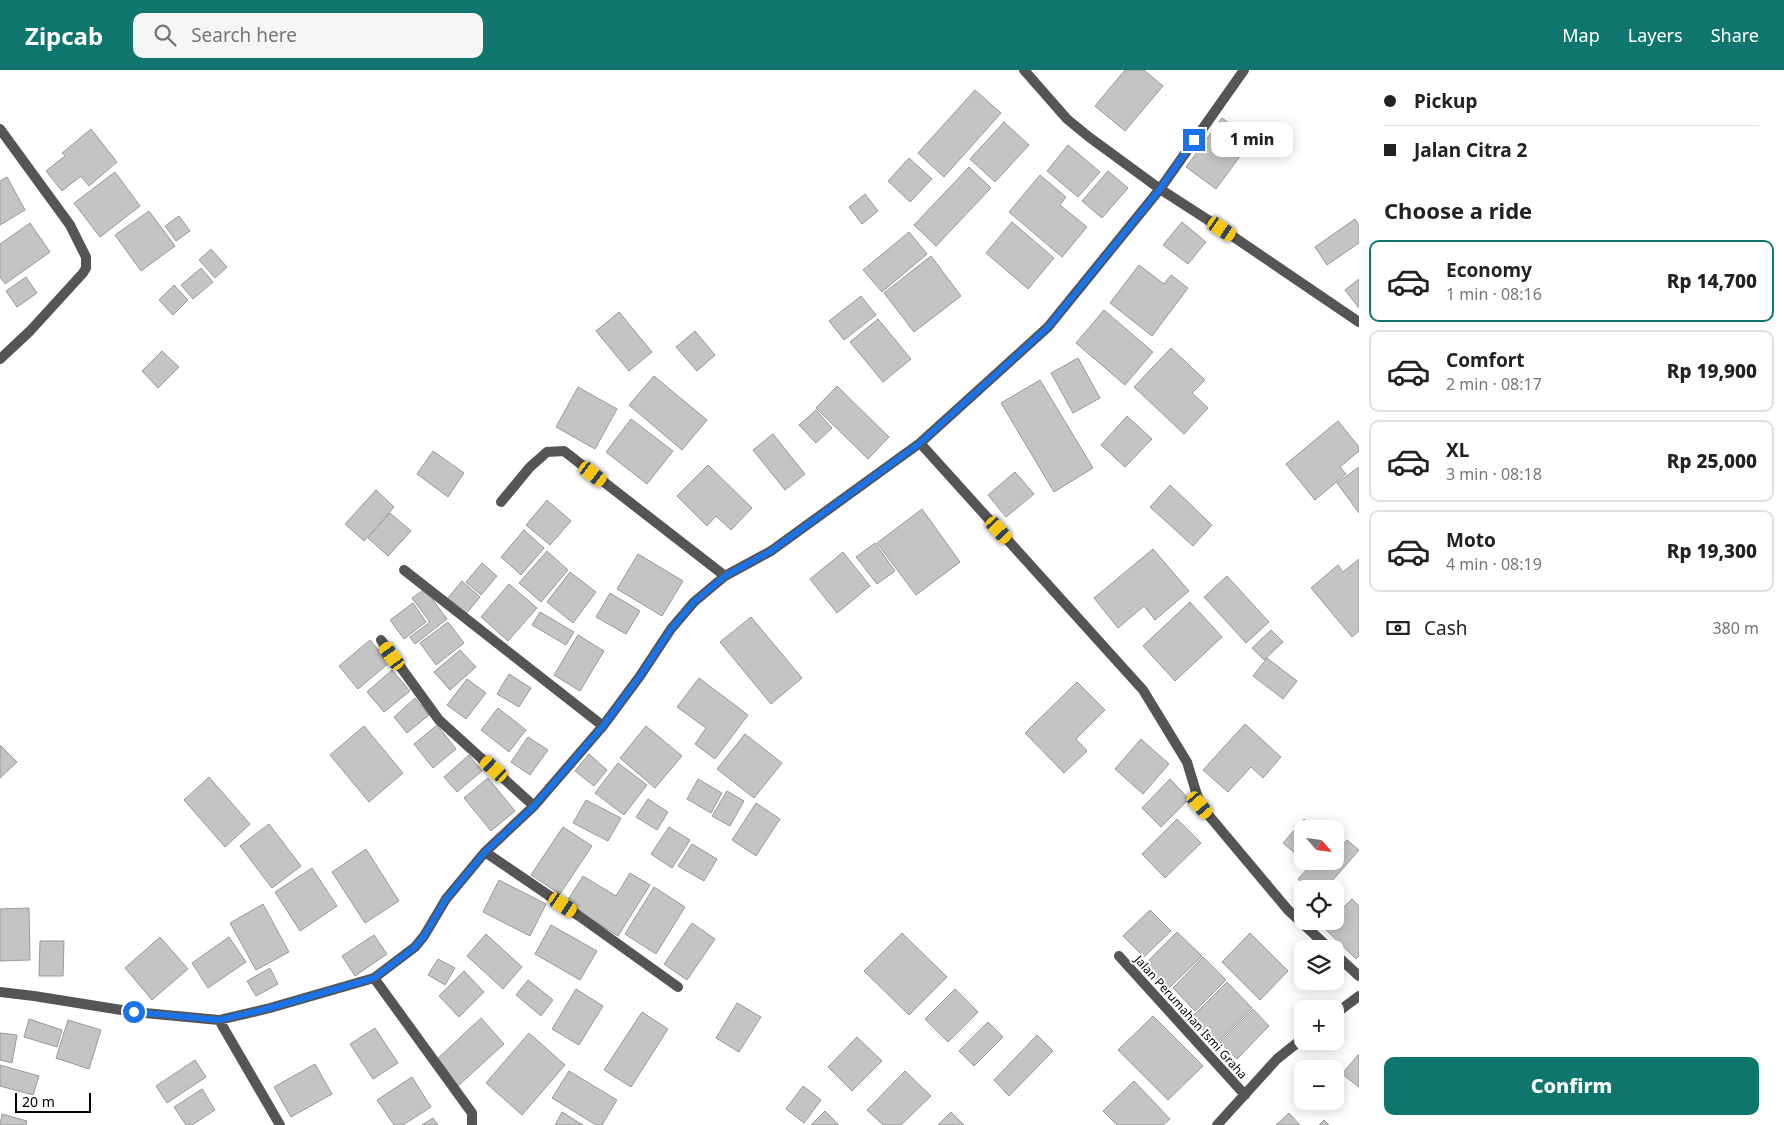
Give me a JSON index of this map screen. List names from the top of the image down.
{
  "streets": {
    "street": ["Jalan Perumahan Ismi Graha"]
  },
  "scale_bar": "20 m",
  "north": "bottom right",
  "page": {
    "header": "Zipcab",
    "search": "Search here",
    "nav": ["Map", "Layers", "Share"],
    "banner": ["Pickup", "Jalan Citra 2"],
    "bubble": "1 min",
    "heading": "Choose a ride",
    "list": [
      {
        "name": "Economy",
        "note": "1 min · 08:16",
        "value": "Rp 14,700"
      },
      {
        "name": "Comfort",
        "note": "2 min · 08:17",
        "value": "Rp 19,900"
      },
      {
        "name": "XL",
        "note": "3 min · 08:18",
        "value": "Rp 25,000"
      },
      {
        "name": "Moto",
        "note": "4 min · 08:19",
        "value": "Rp 19,300"
      }
    ],
    "pay": ["Cash", "380 m"],
    "map_buttons": ["+", "−"],
    "buttons": "Confirm",
    "scale": "20 m"
  }
}
